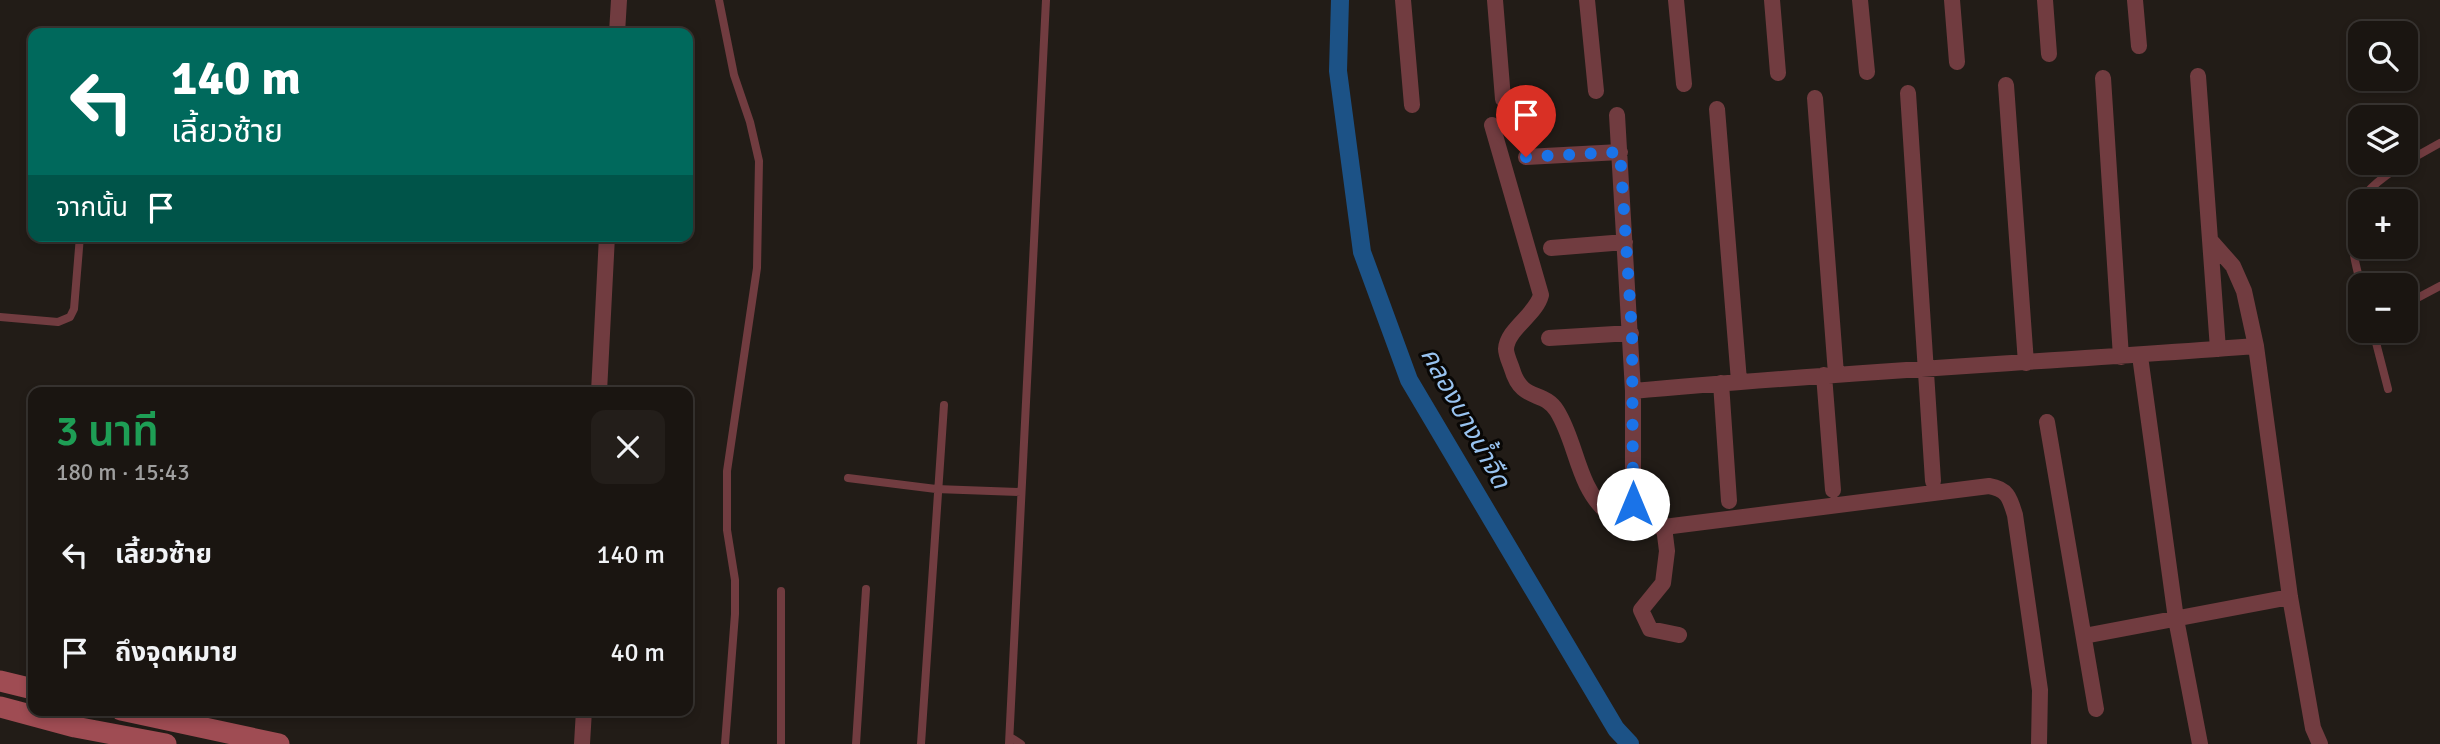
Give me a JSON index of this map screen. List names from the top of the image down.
{
  "water": ["คลองบางน้ำจืด"],
  "page": {
    "map_buttons": ["+", "−"],
    "turn": ["140 m", "เลี้ยวซ้าย"],
    "then": "จากนั้น",
    "heading": ["3 นาที", "180 m · 15:43"],
    "list": [
      {
        "name": "เลี้ยวซ้าย",
        "value": "140 m"
      },
      {
        "name": "ถึงจุดหมาย",
        "value": "40 m"
      }
    ]
  }
}
